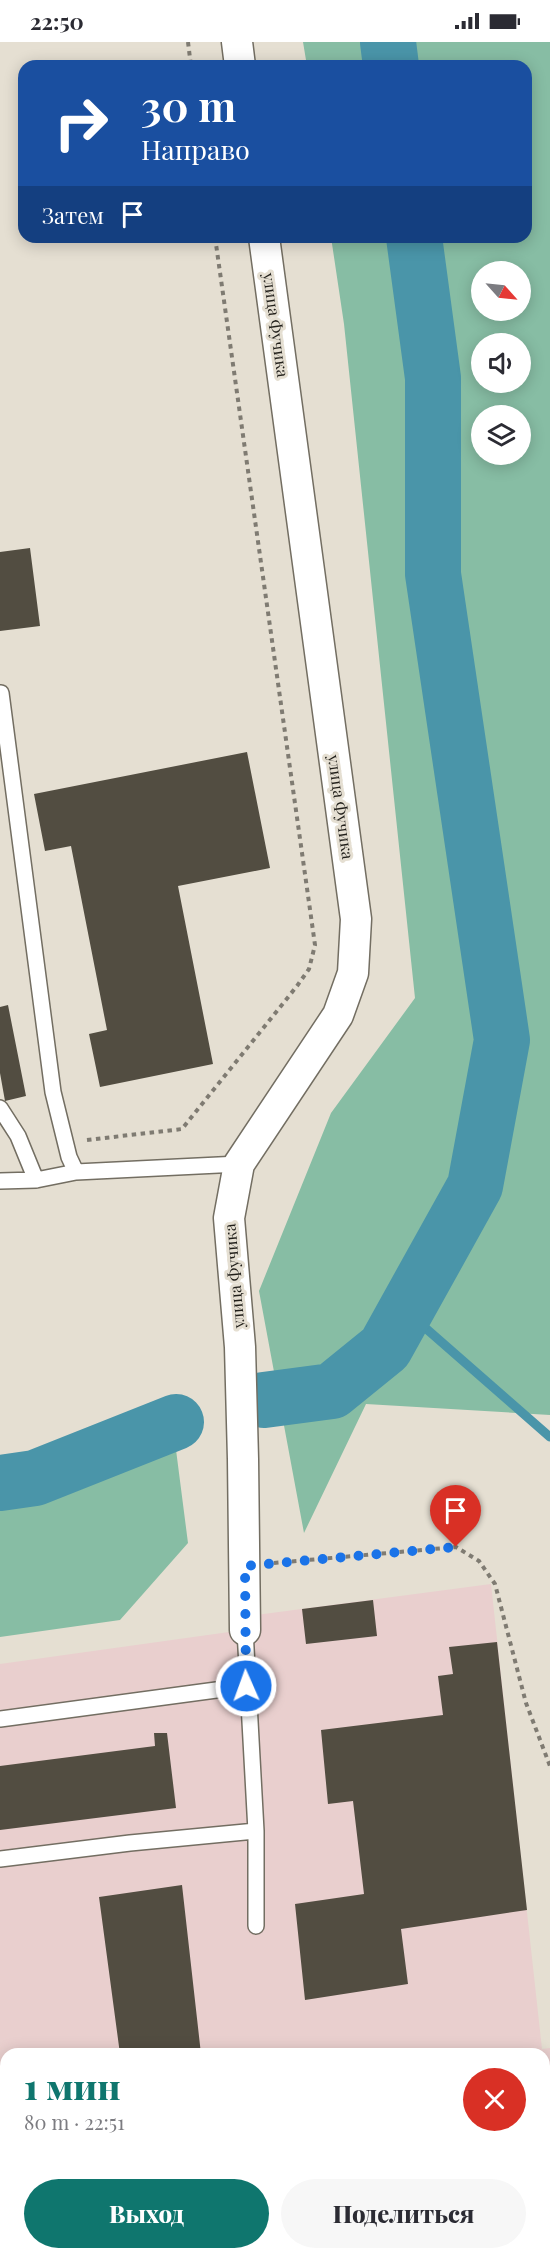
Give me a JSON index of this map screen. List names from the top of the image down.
{
  "streets": {
    "street": ["улица Фучика"]
  },
  "north": "bottom right",
  "page": {
    "status": "22:50",
    "turn": ["30 m", "Направо"],
    "then": "Затем",
    "heading": ["1 мин", "80 m · 22:51"],
    "buttons": ["Выход", "Поделиться"]
  }
}
